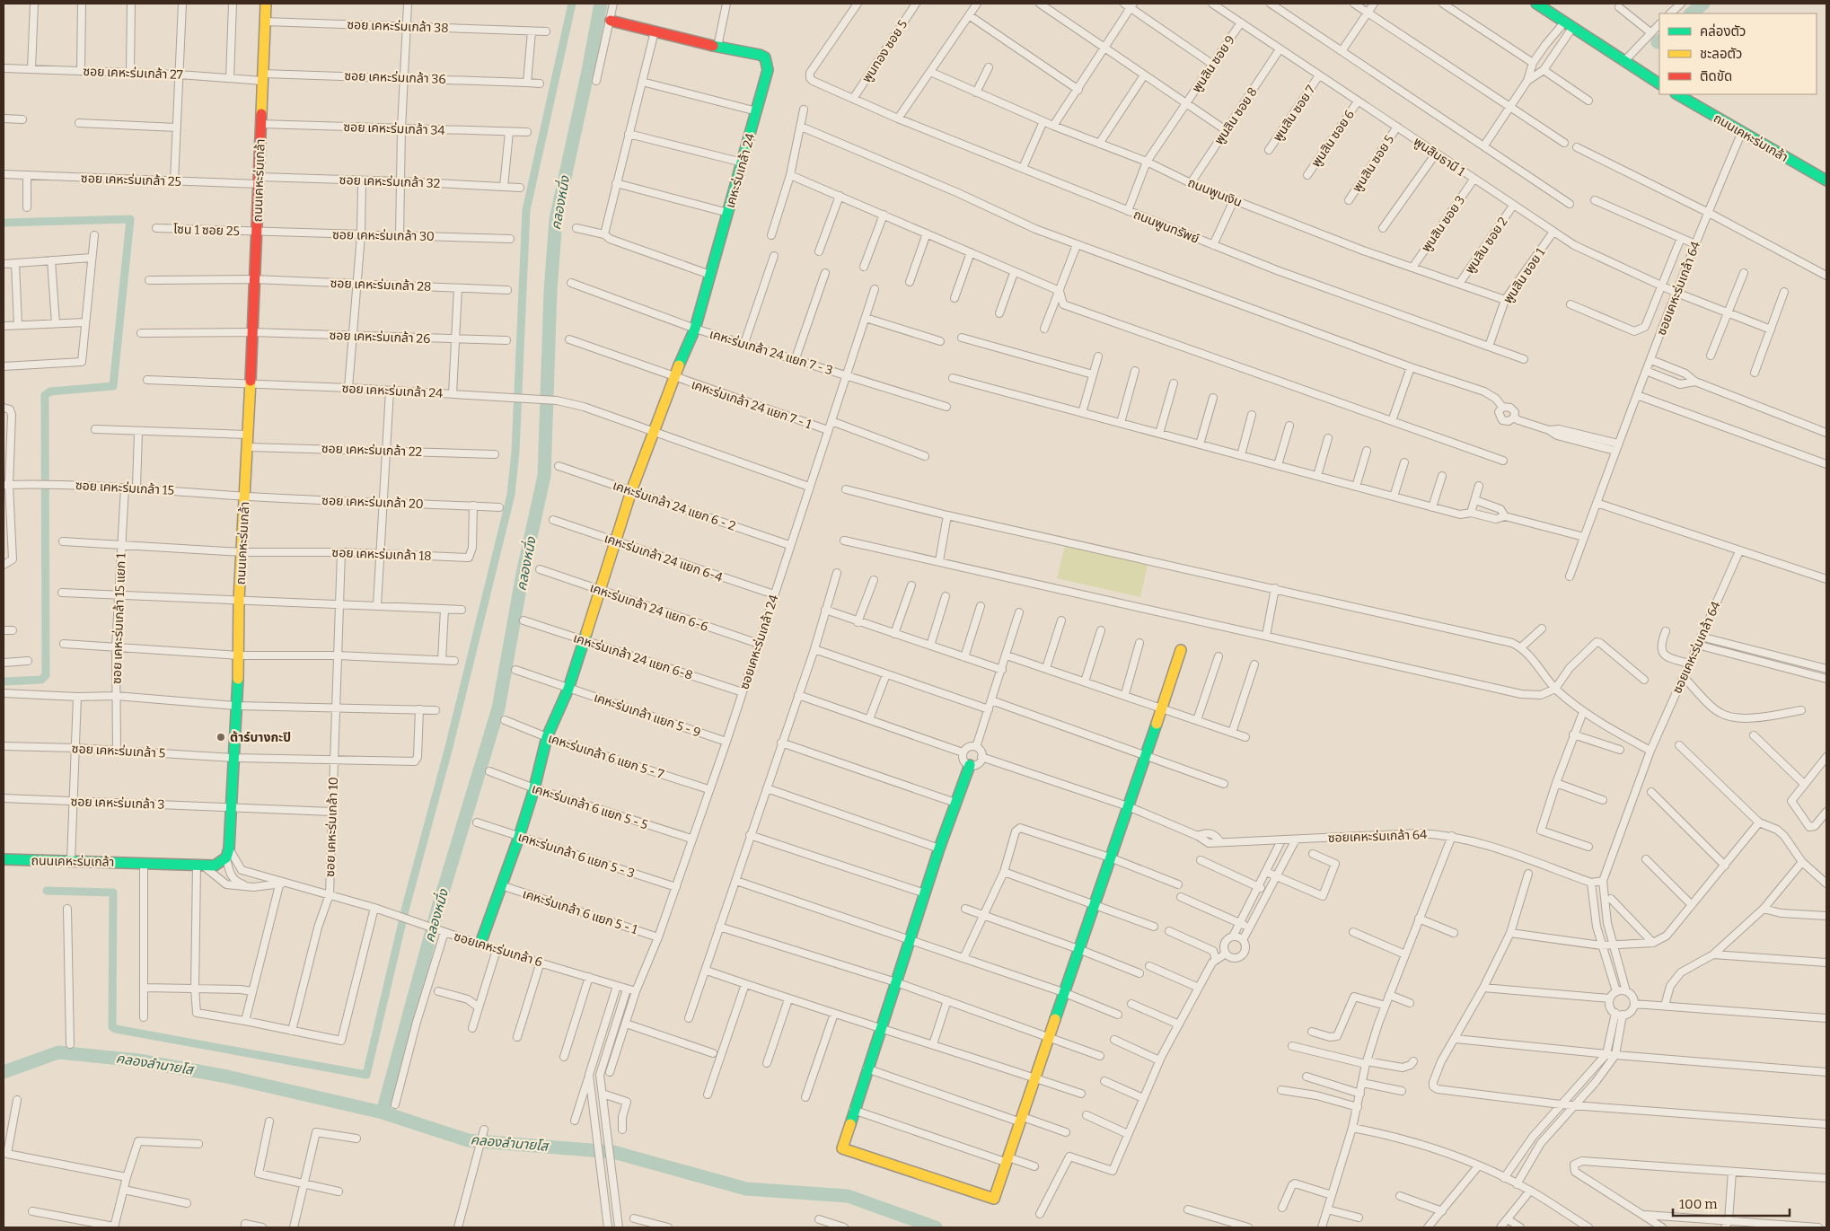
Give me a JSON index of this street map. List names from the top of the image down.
{
  "streets": {
    "street": [
      "ซอย เคหะร่มเกล้า 38",
      "พูนทอง ซอย 5",
      "พูนสิน ซอย 9",
      "ซอย เคหะร่มเกล้า 27",
      "ซอย เคหะร่มเกล้า 36",
      "พูนสิน ซอย 7",
      "พูนสิน ซอย 8",
      "ซอย เคหะร่มเกล้า 34",
      "ถนนเคหะร่มเกล้า",
      "พูนสิน ซอย 6",
      "พูนสินธานี 1",
      "พูนสิน ซอย 5",
      "เคหะร่มเกล้า 24",
      "ซอย เคหะร่มเกล้า 25",
      "ซอย เคหะร่มเกล้า 32",
      "ถนนพูนเงิน",
      "พูนสิน ซอย 3",
      "ถนนพูนทรัพย์",
      "โซน 1 ซอย 25",
      "ซอย เคหะร่มเกล้า 30",
      "พูนสิน ซอย 2",
      "พูนสิน ซอย 1",
      "ซอย เคหะร่มเกล้า 28",
      "ซอยเคหะร่มเกล้า 64",
      "ซอย เคหะร่มเกล้า 26",
      "เคหะร่มเกล้า 24 แยก 7 - 3",
      "ซอย เคหะร่มเกล้า 24",
      "เคหะร่มเกล้า 24 แยก 7 - 1",
      "ซอย เคหะร่มเกล้า 22",
      "ซอย เคหะร่มเกล้า 15",
      "ซอย เคหะร่มเกล้า 20",
      "เคหะร่มเกล้า 24 แยก 6 - 2",
      "ซอย เคหะร่มเกล้า 18",
      "เคหะร่มเกล้า 24 แยก 6-4",
      "เคหะร่มเกล้า 24 แยก 6-6",
      "ซอย เคหะร่มเกล้า 15 แยก 1",
      "ซอยเคหะร่มเกล้า 24",
      "เคหะร่มเกล้า 24 แยก 6-8",
      "เคหะร่มเกล้า แยก 5 - 9",
      "ซอย เคหะร่มเกล้า 5",
      "เคหะร่มเกล้า 6 แยก 5 - 7",
      "ซอย เคหะร่มเกล้า 3",
      "เคหะร่มเกล้า 6 แยก 5 - 5",
      "ซอย เคหะร่มเกล้า 10",
      "เคหะร่มเกล้า 6 แยก 5 - 3",
      "เคหะร่มเกล้า 6 แยก 5 - 1",
      "ซอยเคหะร่มเกล้า 6"
    ]
  },
  "crossings": [
    ["ซอย เคหะร่มเกล้า 38", "ถนนเคหะร่มเกล้า"],
    ["พูนทอง ซอย 5", "ถนนพูนทรัพย์"],
    ["พูนสิน ซอย 9", "พูนสินธานี 1"],
    ["พูนสิน ซอย 9", "ถนนพูนเงิน"],
    ["พูนสิน ซอย 9", "ถนนพูนทรัพย์"],
    ["ซอย เคหะร่มเกล้า 27", "ซอย เคหะร่มเกล้า 36"],
    ["ซอย เคหะร่มเกล้า 27", "ถนนเคหะร่มเกล้า"],
    ["ซอย เคหะร่มเกล้า 36", "ถนนเคหะร่มเกล้า"],
    ["พูนสิน ซอย 7", "พูนสินธานี 1"],
    ["พูนสิน ซอย 8", "พูนสินธานี 1"],
    ["พูนสิน ซอย 8", "ถนนพูนเงิน"],
    ["ซอย เคหะร่มเกล้า 34", "ถนนเคหะร่มเกล้า"],
    ["ถนนเคหะร่มเกล้า", "ซอย เคหะร่มเกล้า 25"],
    ["ถนนเคหะร่มเกล้า", "ซอย เคหะร่มเกล้า 32"],
    ["ถนนเคหะร่มเกล้า", "โซน 1 ซอย 25"],
    ["ถนนเคหะร่มเกล้า", "ซอย เคหะร่มเกล้า 30"],
    ["ถนนเคหะร่มเกล้า", "ซอย เคหะร่มเกล้า 28"],
    ["ถนนเคหะร่มเกล้า", "ซอยเคหะร่มเกล้า 64"],
    ["ถนนเคหะร่มเกล้า", "ซอย เคหะร่มเกล้า 26"],
    ["ถนนเคหะร่มเกล้า", "ซอย เคหะร่มเกล้า 24"],
    ["ถนนเคหะร่มเกล้า", "ซอย เคหะร่มเกล้า 22"],
    ["ถนนเคหะร่มเกล้า", "ซอย เคหะร่มเกล้า 15"],
    ["ถนนเคหะร่มเกล้า", "ซอย เคหะร่มเกล้า 20"],
    ["ถนนเคหะร่มเกล้า", "ซอย เคหะร่มเกล้า 18"],
    ["ถนนเคหะร่มเกล้า", "ซอย เคหะร่มเกล้า 5"],
    ["ถนนเคหะร่มเกล้า", "ซอย เคหะร่มเกล้า 3"],
    ["ถนนเคหะร่มเกล้า", "ซอย เคหะร่มเกล้า 10"],
    ["ถนนเคหะร่มเกล้า", "ซอยเคหะร่มเกล้า 6"],
    ["พูนสิน ซอย 6", "พูนสินธานี 1"],
    ["พูนสินธานี 1", "พูนสิน ซอย 5"],
    ["พูนสินธานี 1", "พูนสิน ซอย 3"],
    ["พูนสินธานี 1", "พูนสิน ซอย 2"],
    ["พูนสินธานี 1", "พูนสิน ซอย 1"],
    ["พูนสินธานี 1", "ซอยเคหะร่มเกล้า 64"],
    ["เคหะร่มเกล้า 24", "เคหะร่มเกล้า 24 แยก 7 - 3"],
    ["เคหะร่มเกล้า 24", "ซอย เคหะร่มเกล้า 24"],
    ["เคหะร่มเกล้า 24", "เคหะร่มเกล้า 24 แยก 7 - 1"],
    ["เคหะร่มเกล้า 24", "เคหะร่มเกล้า 24 แยก 6 - 2"],
    ["เคหะร่มเกล้า 24", "เคหะร่มเกล้า 24 แยก 6-4"],
    ["เคหะร่มเกล้า 24", "เคหะร่มเกล้า 24 แยก 6-6"],
    ["เคหะร่มเกล้า 24", "เคหะร่มเกล้า 24 แยก 6-8"],
    ["เคหะร่มเกล้า 24", "เคหะร่มเกล้า แยก 5 - 9"],
    ["เคหะร่มเกล้า 24", "เคหะร่มเกล้า 6 แยก 5 - 7"],
    ["เคหะร่มเกล้า 24", "เคหะร่มเกล้า 6 แยก 5 - 5"],
    ["เคหะร่มเกล้า 24", "เคหะร่มเกล้า 6 แยก 5 - 3"],
    ["เคหะร่มเกล้า 24", "เคหะร่มเกล้า 6 แยก 5 - 1"],
    ["เคหะร่มเกล้า 24", "ซอยเคหะร่มเกล้า 6"],
    ["ซอย เคหะร่มเกล้า 25", "ซอย เคหะร่มเกล้า 32"],
    ["ถนนพูนเงิน", "พูนสิน ซอย 3"],
    ["ถนนพูนเงิน", "พูนสิน ซอย 2"],
    ["ถนนพูนเงิน", "พูนสิน ซอย 1"],
    ["ถนนพูนทรัพย์", "พูนสิน ซอย 1"],
    ["โซน 1 ซอย 25", "ซอย เคหะร่มเกล้า 30"],
    ["เคหะร่มเกล้า 24 แยก 7 - 3", "ซอยเคหะร่มเกล้า 24"],
    ["ซอย เคหะร่มเกล้า 24", "ซอยเคหะร่มเกล้า 24"],
    ["เคหะร่มเกล้า 24 แยก 7 - 1", "ซอยเคหะร่มเกล้า 24"],
    ["ซอย เคหะร่มเกล้า 15", "ซอย เคหะร่มเกล้า 20"],
    ["ซอย เคหะร่มเกล้า 15", "ซอย เคหะร่มเกล้า 15 แยก 1"],
    ["ซอย เคหะร่มเกล้า 20", "ซอย เคหะร่มเกล้า 18"],
    ["เคหะร่มเกล้า 24 แยก 6 - 2", "ซอยเคหะร่มเกล้า 24"],
    ["ซอย เคหะร่มเกล้า 18", "ซอย เคหะร่มเกล้า 15 แยก 1"],
    ["ซอย เคหะร่มเกล้า 18", "ซอย เคหะร่มเกล้า 10"],
    ["เคหะร่มเกล้า 24 แยก 6-4", "ซอยเคหะร่มเกล้า 24"],
    ["เคหะร่มเกล้า 24 แยก 6-6", "ซอยเคหะร่มเกล้า 24"],
    ["ซอย เคหะร่มเกล้า 15 แยก 1", "ซอย เคหะร่มเกล้า 5"],
    ["ซอยเคหะร่มเกล้า 24", "เคหะร่มเกล้า 24 แยก 6-8"],
    ["ซอยเคหะร่มเกล้า 24", "เคหะร่มเกล้า แยก 5 - 9"],
    ["ซอยเคหะร่มเกล้า 24", "เคหะร่มเกล้า 6 แยก 5 - 7"],
    ["ซอยเคหะร่มเกล้า 24", "เคหะร่มเกล้า 6 แยก 5 - 5"],
    ["ซอยเคหะร่มเกล้า 24", "เคหะร่มเกล้า 6 แยก 5 - 3"],
    ["ซอยเคหะร่มเกล้า 24", "เคหะร่มเกล้า 6 แยก 5 - 1"],
    ["ซอยเคหะร่มเกล้า 24", "ซอยเคหะร่มเกล้า 6"],
    ["ซอย เคหะร่มเกล้า 5", "ซอย เคหะร่มเกล้า 10"],
    ["ซอย เคหะร่มเกล้า 3", "ซอย เคหะร่มเกล้า 10"],
    ["ซอย เคหะร่มเกล้า 10", "ซอยเคหะร่มเกล้า 6"]
  ],
  "water": ["คลองหนึ่ง", "คลองลำนายโส"],
  "places": ["ต้าร์บางกะปิ"],
  "legend": ["คล่องตัว", "ชะลอตัว", "ติดขัด"],
  "scale_bar": "100 m"
}
